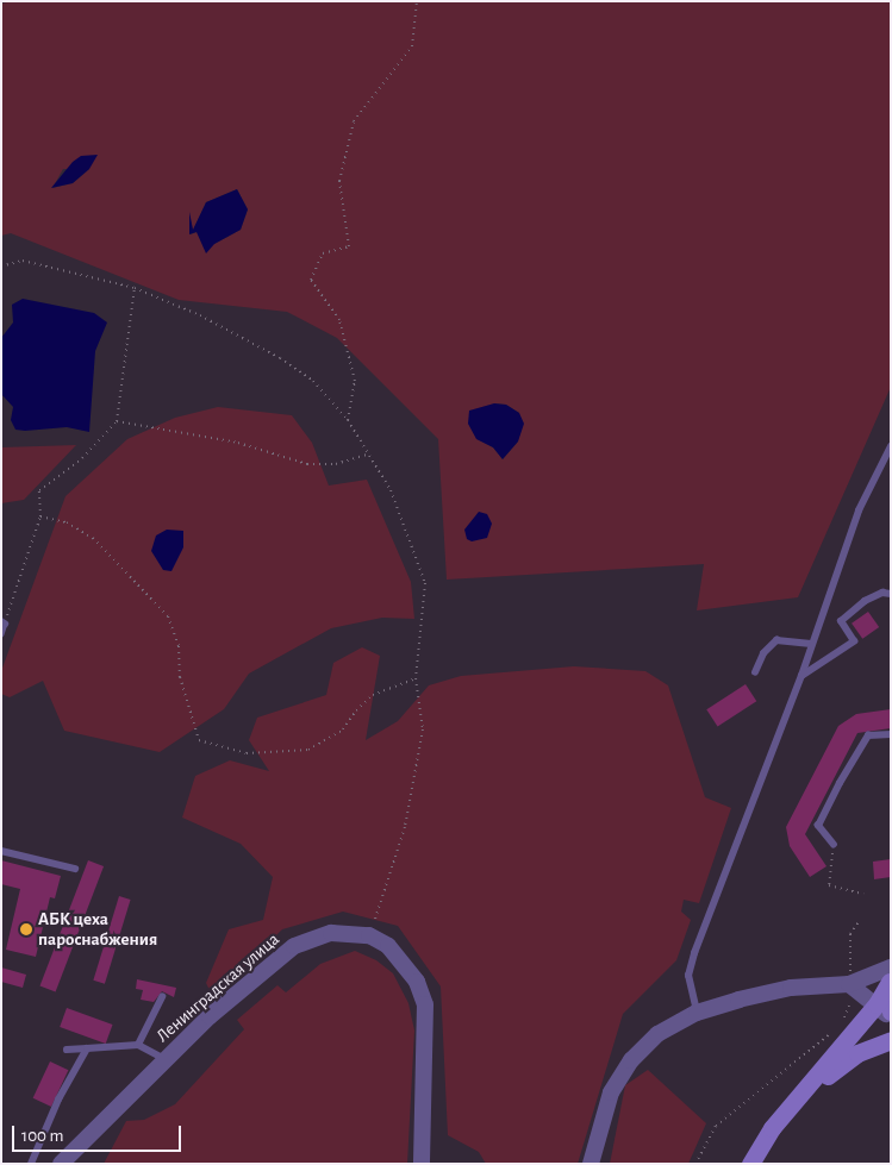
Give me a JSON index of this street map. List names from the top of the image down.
{
  "streets": {
    "street": ["Ленинградская улица"]
  },
  "places": ["АБК цеха пароснабжения"],
  "scale_bar": "100 m"
}
